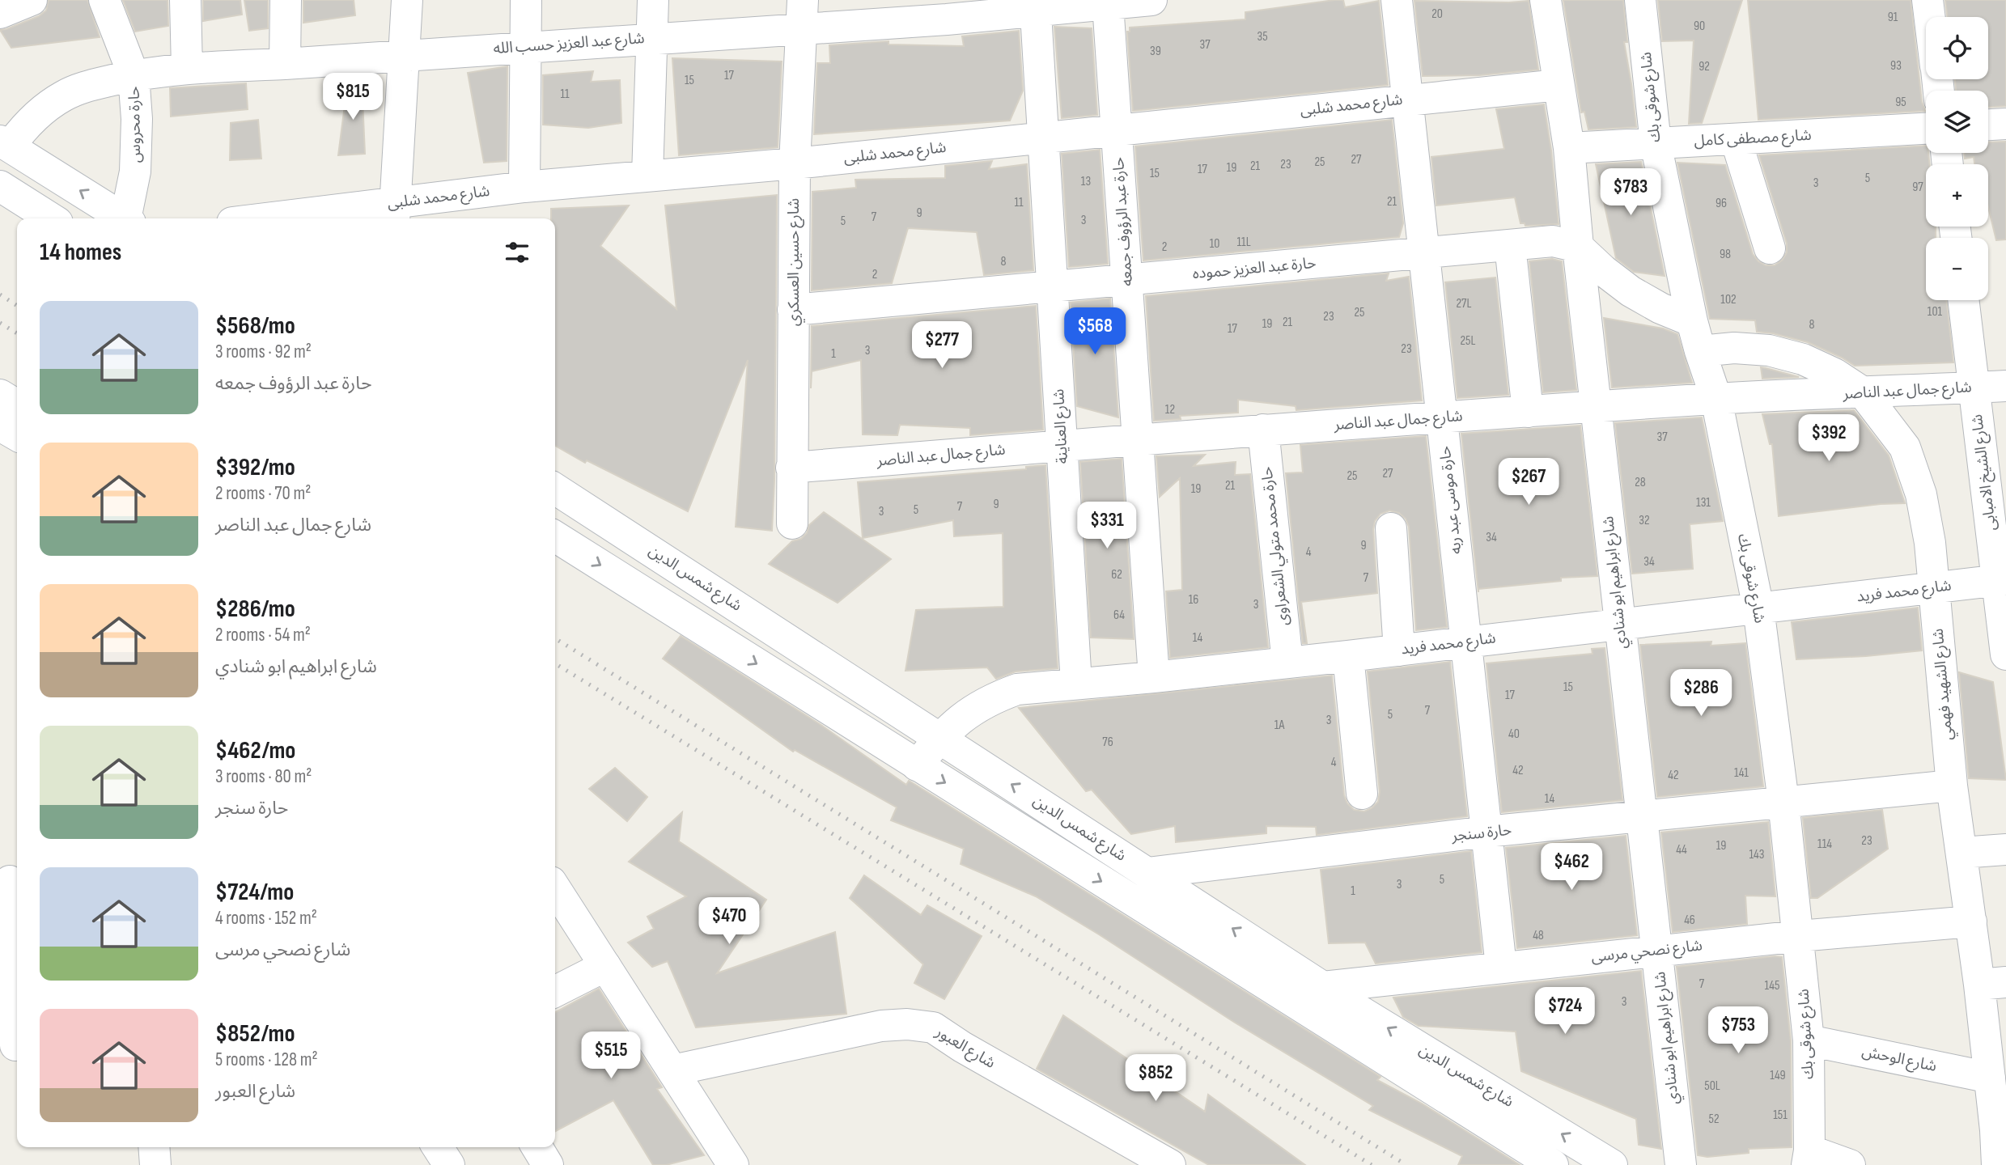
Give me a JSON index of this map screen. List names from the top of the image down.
{
  "streets": {
    "street": [
      "شارع عبد العزيز حسب الله",
      "شارع شوقى بك",
      "شارع محمد شلبى",
      "حارة محروس",
      "شارع مصطفى كامل",
      "حارة عبد الرؤوف جمعه",
      "شارع حسين العسكري",
      "حارة عبد العزيز حموده",
      "شارع جمال عبد الناصر",
      "شارع العناينة",
      "شارع الشيخ الامبابى",
      "حارة موسى عبد ربه",
      "حارة محمد متولي الشعراوى",
      "شارع شمس الدين",
      "شارع ابراهيم ابو شنادي",
      "شارع محمد فريد",
      "شارع الشهيد فهمي",
      "حارة سنجر",
      "شارع نصحي مرسى",
      "شارع العبور",
      "شارع الوحش"
    ]
  },
  "crossings": [
    ["شارع عبد العزيز حسب الله", "حارة محروس"],
    ["شارع عبد العزيز حسب الله", "حارة عبد الرؤوف جمعه"],
    ["شارع عبد العزيز حسب الله", "شارع حسين العسكري"],
    ["شارع عبد العزيز حسب الله", "شارع العناينة"],
    ["شارع شوقى بك", "شارع مصطفى كامل"],
    ["شارع شوقى بك", "شارع جمال عبد الناصر"],
    ["شارع شوقى بك", "شارع محمد فريد"],
    ["شارع شوقى بك", "شارع الشهيد فهمي"],
    ["شارع شوقى بك", "حارة سنجر"],
    ["شارع شوقى بك", "شارع نصحي مرسى"],
    ["شارع شوقى بك", "شارع الوحش"],
    ["شارع محمد شلبى", "حارة عبد الرؤوف جمعه"],
    ["شارع محمد شلبى", "شارع حسين العسكري"],
    ["شارع محمد شلبى", "شارع العناينة"],
    ["شارع محمد شلبى", "حارة موسى عبد ربه"],
    ["شارع محمد شلبى", "شارع ابراهيم ابو شنادي"],
    ["شارع مصطفى كامل", "شارع ابراهيم ابو شنادي"],
    ["حارة عبد الرؤوف جمعه", "حارة عبد العزيز حموده"],
    ["حارة عبد الرؤوف جمعه", "شارع جمال عبد الناصر"],
    ["حارة عبد الرؤوف جمعه", "شارع محمد فريد"],
    ["شارع حسين العسكري", "حارة عبد العزيز حموده"],
    ["شارع حسين العسكري", "شارع جمال عبد الناصر"],
    ["حارة عبد العزيز حموده", "شارع العناينة"],
    ["حارة عبد العزيز حموده", "حارة موسى عبد ربه"],
    ["حارة عبد العزيز حموده", "شارع ابراهيم ابو شنادي"],
    ["شارع جمال عبد الناصر", "شارع العناينة"],
    ["شارع جمال عبد الناصر", "شارع الشيخ الامبابى"],
    ["شارع جمال عبد الناصر", "حارة موسى عبد ربه"],
    ["شارع جمال عبد الناصر", "حارة محمد متولي الشعراوى"],
    ["شارع جمال عبد الناصر", "شارع ابراهيم ابو شنادي"],
    ["شارع جمال عبد الناصر", "شارع الشهيد فهمي"],
    ["شارع العناينة", "شارع محمد فريد"],
    ["شارع الشيخ الامبابى", "شارع محمد فريد"],
    ["حارة موسى عبد ربه", "شارع محمد فريد"],
    ["حارة موسى عبد ربه", "حارة سنجر"],
    ["حارة موسى عبد ربه", "شارع نصحي مرسى"],
    ["حارة محمد متولي الشعراوى", "شارع محمد فريد"],
    ["شارع شمس الدين", "شارع محمد فريد"],
    ["شارع شمس الدين", "حارة سنجر"],
    ["شارع شمس الدين", "شارع نصحي مرسى"],
    ["شارع ابراهيم ابو شنادي", "شارع محمد فريد"],
    ["شارع ابراهيم ابو شنادي", "حارة سنجر"],
    ["شارع ابراهيم ابو شنادي", "شارع نصحي مرسى"],
    ["شارع محمد فريد", "شارع الشهيد فهمي"],
    ["شارع الشهيد فهمي", "حارة سنجر"],
    ["شارع الشهيد فهمي", "شارع نصحي مرسى"],
    ["شارع الشهيد فهمي", "شارع الوحش"]
  ],
  "house_numbers": [
    "20",
    "91",
    "90",
    "35",
    "37",
    "39",
    "93",
    "92",
    "17",
    "15",
    "11",
    "95",
    "27",
    "25",
    "23",
    "21",
    "19",
    "17",
    "15",
    "5",
    "13",
    "3",
    "97",
    "21",
    "11",
    "96",
    "9",
    "7",
    "3",
    "5",
    "11L",
    "10",
    "2",
    "98",
    "8",
    "2",
    "102",
    "27L",
    "101",
    "25",
    "23",
    "21",
    "19",
    "8",
    "17",
    "25L",
    "23",
    "3",
    "1",
    "12",
    "37",
    "27",
    "25",
    "28",
    "21",
    "19",
    "131",
    "9",
    "7",
    "5",
    "3",
    "32",
    "34",
    "9",
    "4",
    "34",
    "62",
    "7",
    "16",
    "3",
    "64",
    "14",
    "15",
    "17",
    "7",
    "5",
    "3",
    "1A",
    "40",
    "76",
    "4",
    "42",
    "141",
    "42",
    "14",
    "23",
    "114",
    "19",
    "44",
    "143",
    "5",
    "3",
    "1",
    "46",
    "48",
    "7",
    "145",
    "3",
    "149",
    "50L",
    "151",
    "52"
  ],
  "page": {
    "map_buttons": ["+", "−"],
    "price": [
      "$815",
      "$783",
      "$568",
      "$277",
      "$392",
      "$267",
      "$331",
      "$286",
      "$462",
      "$470",
      "$724",
      "$753",
      "$515",
      "$852"
    ],
    "heading": "14 homes",
    "list": [
      {
        "name": "$568/mo",
        "note": "3 rooms · 92 m² · حارة عبد الرؤوف جمعه"
      },
      {
        "name": "$392/mo",
        "note": "2 rooms · 70 m² · شارع جمال عبد الناصر"
      },
      {
        "name": "$286/mo",
        "note": "2 rooms · 54 m² · شارع ابراهيم ابو شنادي"
      },
      {
        "name": "$462/mo",
        "note": "3 rooms · 80 m² · حارة سنجر"
      },
      {
        "name": "$724/mo",
        "note": "4 rooms · 152 m² · شارع نصحي مرسى"
      },
      {
        "name": "$852/mo",
        "note": "5 rooms · 128 m² · شارع العبور"
      }
    ]
  }
}
